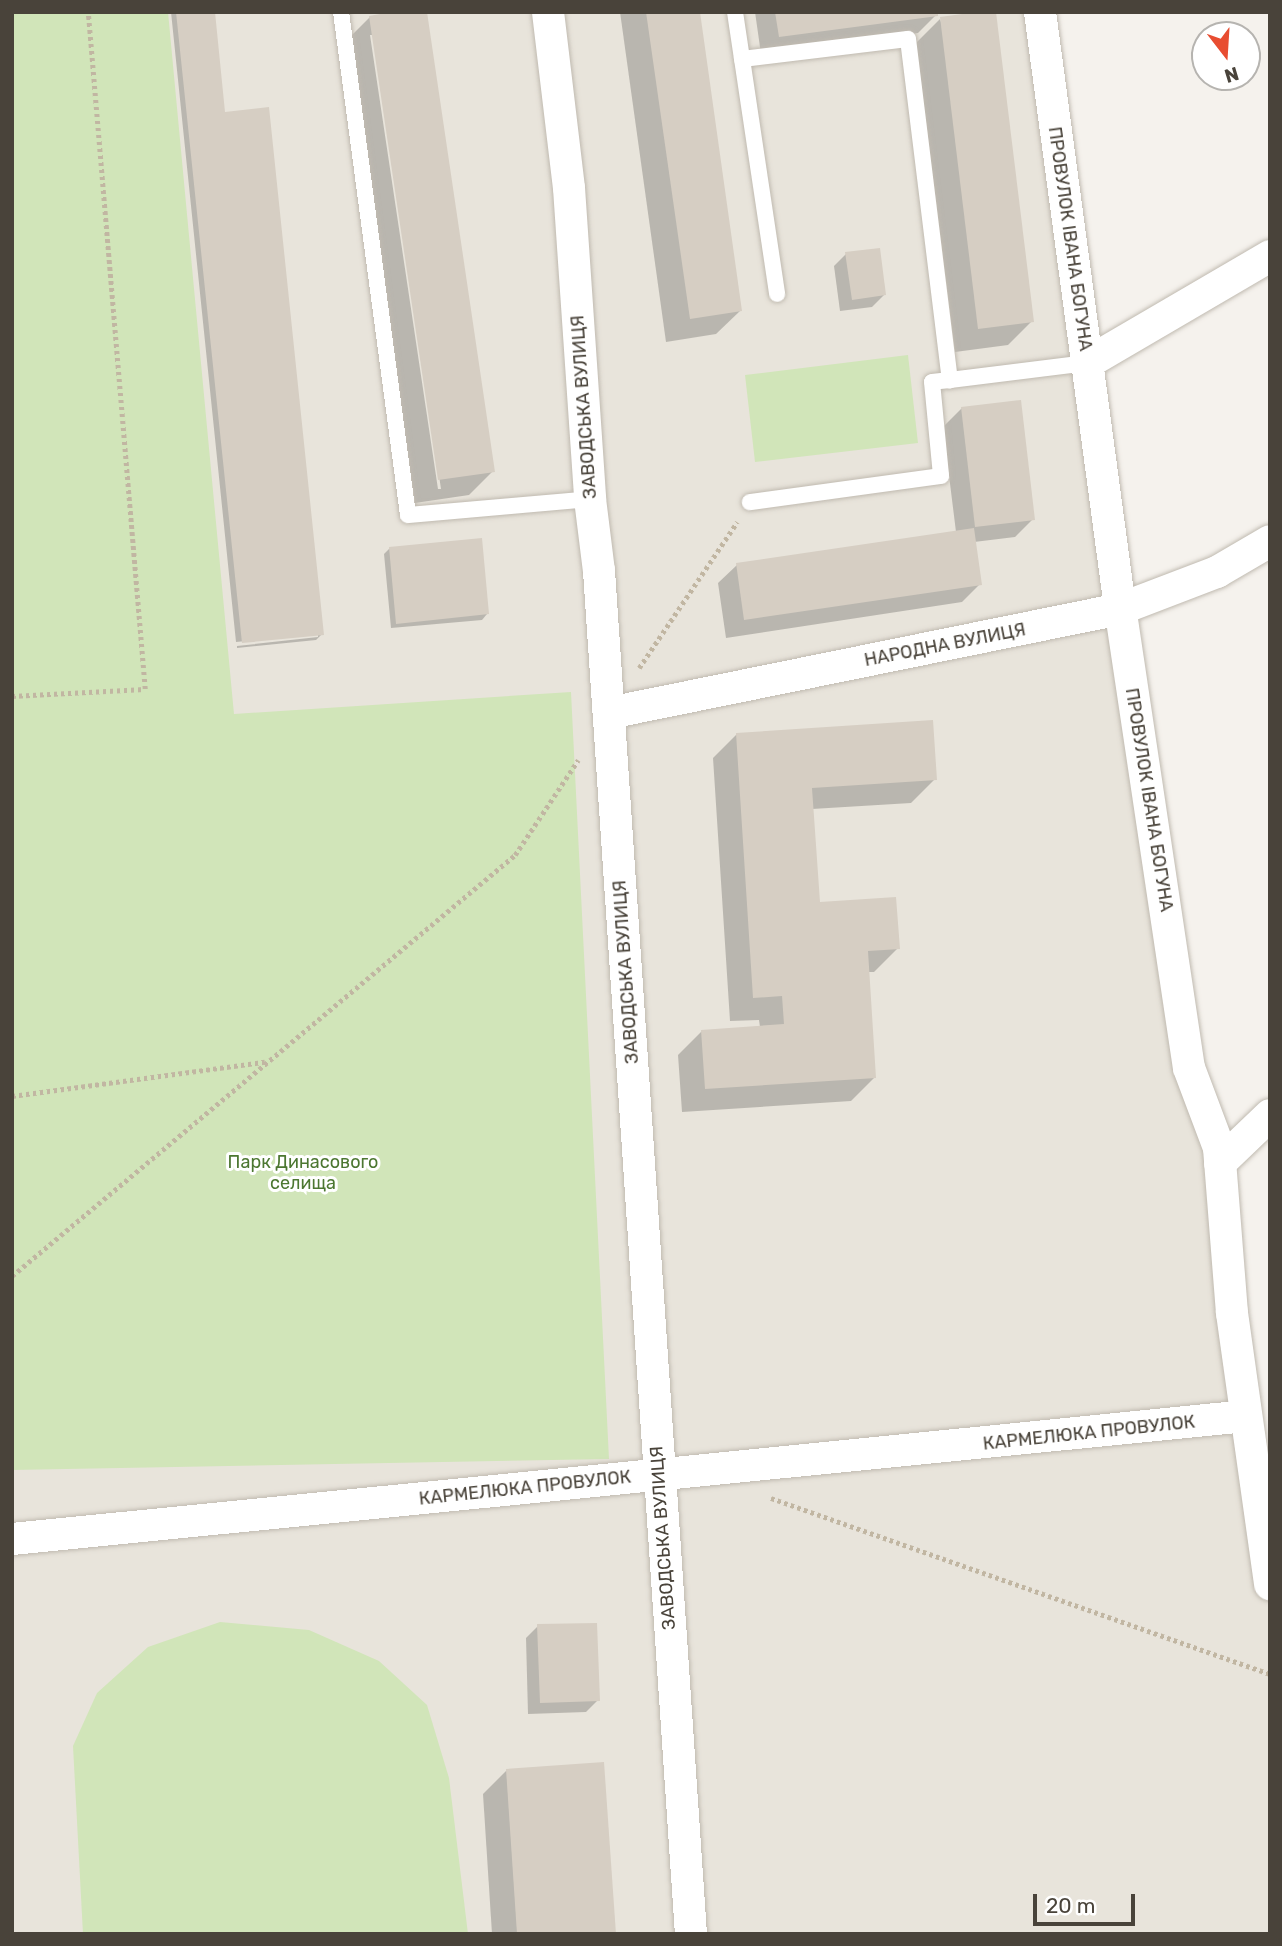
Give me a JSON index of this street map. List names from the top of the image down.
{
  "streets": {
    "street": [
      "ПРОВУЛОК ІВАНА БОГУНА",
      "ЗАВОДСЬКА ВУЛИЦЯ",
      "НАРОДНА ВУЛИЦЯ",
      "КАРМЕЛЮКА ПРОВУЛОК"
    ]
  },
  "crossings": [
    ["ПРОВУЛОК ІВАНА БОГУНА", "НАРОДНА ВУЛИЦЯ"],
    ["ПРОВУЛОК ІВАНА БОГУНА", "КАРМЕЛЮКА ПРОВУЛОК"],
    ["ЗАВОДСЬКА ВУЛИЦЯ", "НАРОДНА ВУЛИЦЯ"],
    ["ЗАВОДСЬКА ВУЛИЦЯ", "КАРМЕЛЮКА ПРОВУЛОК"]
  ],
  "parks": ["Парк Динасового селища"],
  "scale_bar": "20 m",
  "north": "bottom"
}
